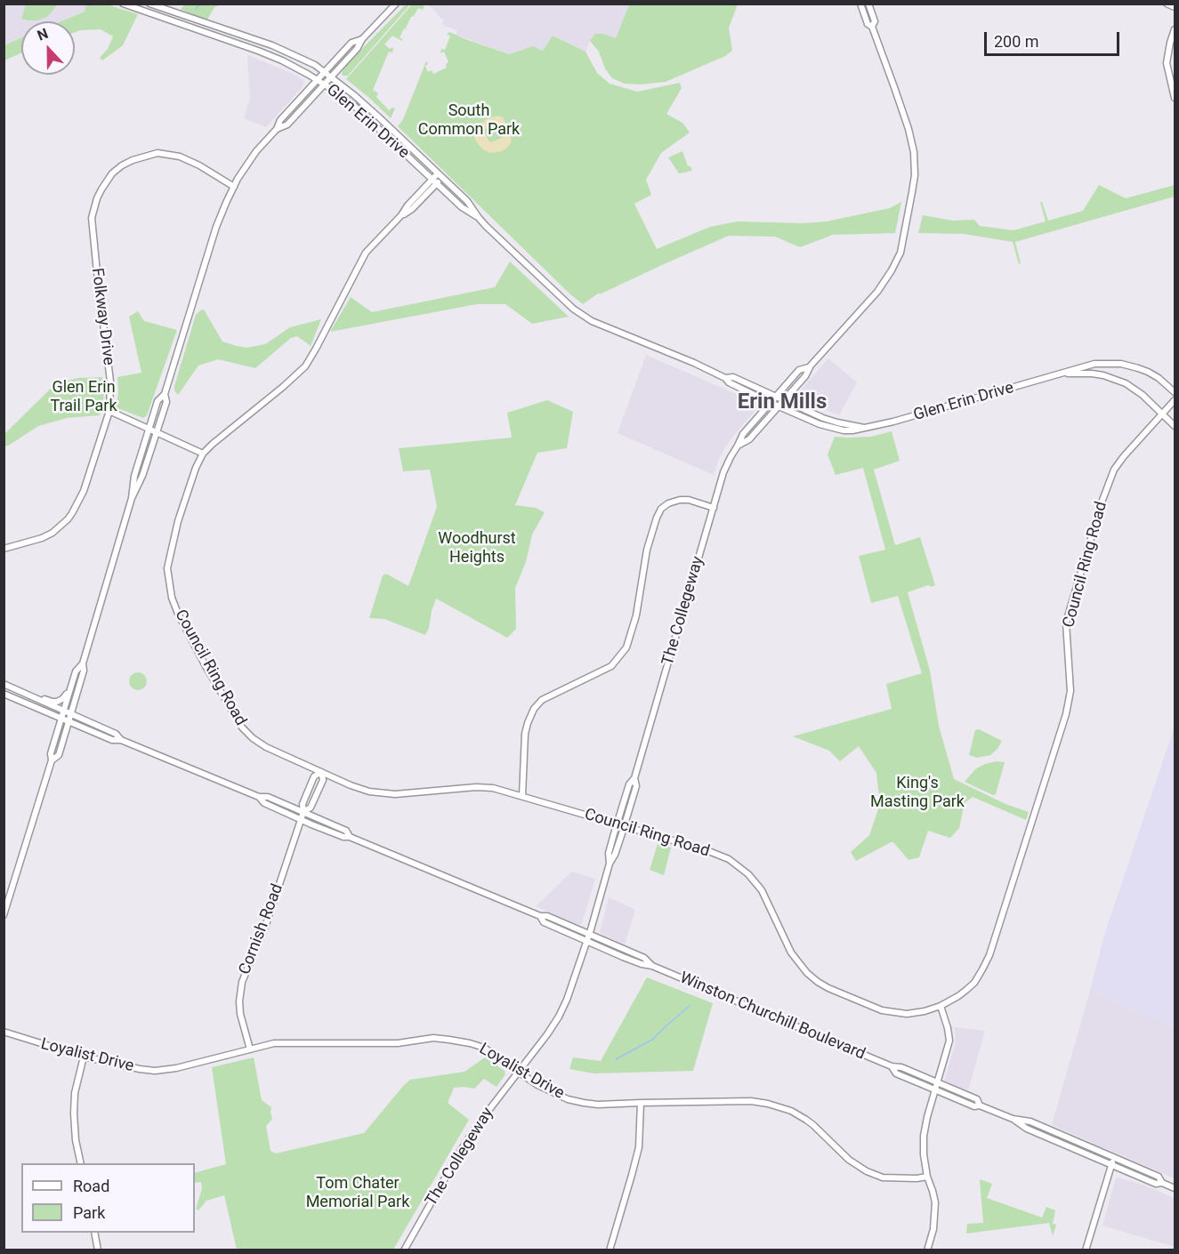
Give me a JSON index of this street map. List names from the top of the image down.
{
  "streets": {
    "street": [
      "Glen Erin Drive",
      "Folkway Drive",
      "Council Ring Road",
      "The Collegeway",
      "Cornish Road",
      "Winston Churchill Boulevard",
      "Loyalist Drive"
    ]
  },
  "crossings": [
    ["Glen Erin Drive", "Council Ring Road"],
    ["Glen Erin Drive", "The Collegeway"],
    ["Council Ring Road", "The Collegeway"],
    ["Council Ring Road", "Cornish Road"],
    ["The Collegeway", "Winston Churchill Boulevard"],
    ["The Collegeway", "Loyalist Drive"],
    ["Cornish Road", "Winston Churchill Boulevard"],
    ["Cornish Road", "Loyalist Drive"]
  ],
  "districts": ["Erin Mills"],
  "parks": [
    "South Common Park",
    "Glen Erin Trail Park",
    "Woodhurst Heights",
    "King's Masting Park",
    "Tom Chater Memorial Park"
  ],
  "legend": ["Road", "Park"],
  "scale_bar": "200 m",
  "north": "top"
}
